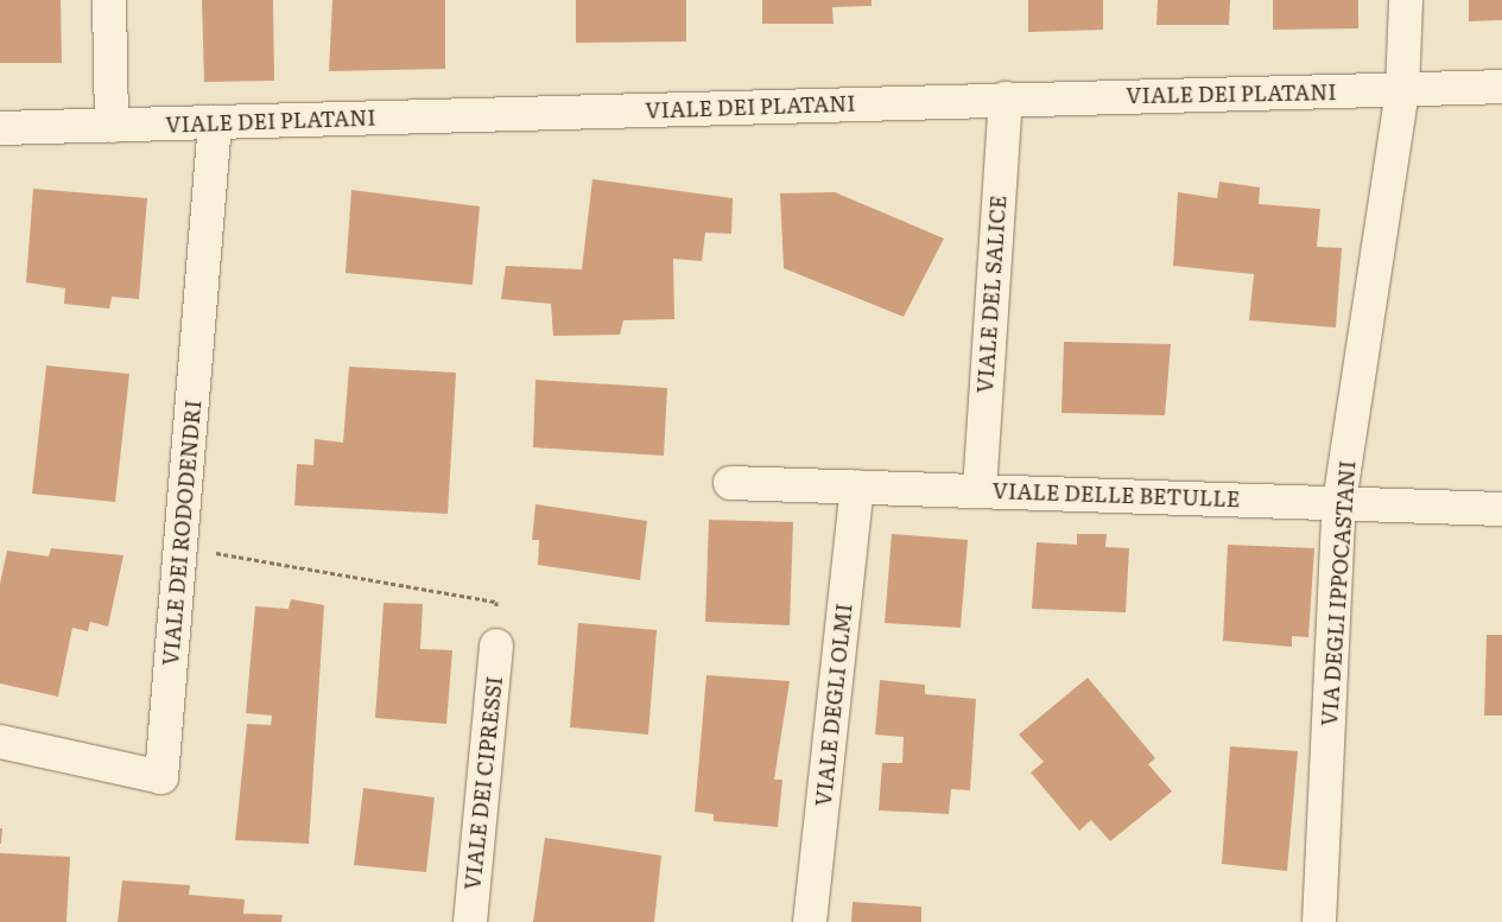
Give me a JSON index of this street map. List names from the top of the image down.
{
  "streets": {
    "street": [
      "VIALE DEI PLATANI",
      "VIALE DEL SALICE",
      "VIALE DELLE BETULLE",
      "VIALE DEI RODODENDRI",
      "VIA DEGLI IPPOCASTANI",
      "VIALE DEGLI OLMI",
      "VIALE DEI CIPRESSI"
    ]
  },
  "crossings": [
    ["VIALE DEI PLATANI", "VIALE DEL SALICE"],
    ["VIALE DEI PLATANI", "VIALE DEI RODODENDRI"],
    ["VIALE DEI PLATANI", "VIA DEGLI IPPOCASTANI"],
    ["VIALE DEL SALICE", "VIALE DELLE BETULLE"],
    ["VIALE DELLE BETULLE", "VIA DEGLI IPPOCASTANI"],
    ["VIALE DELLE BETULLE", "VIALE DEGLI OLMI"]
  ]
}
